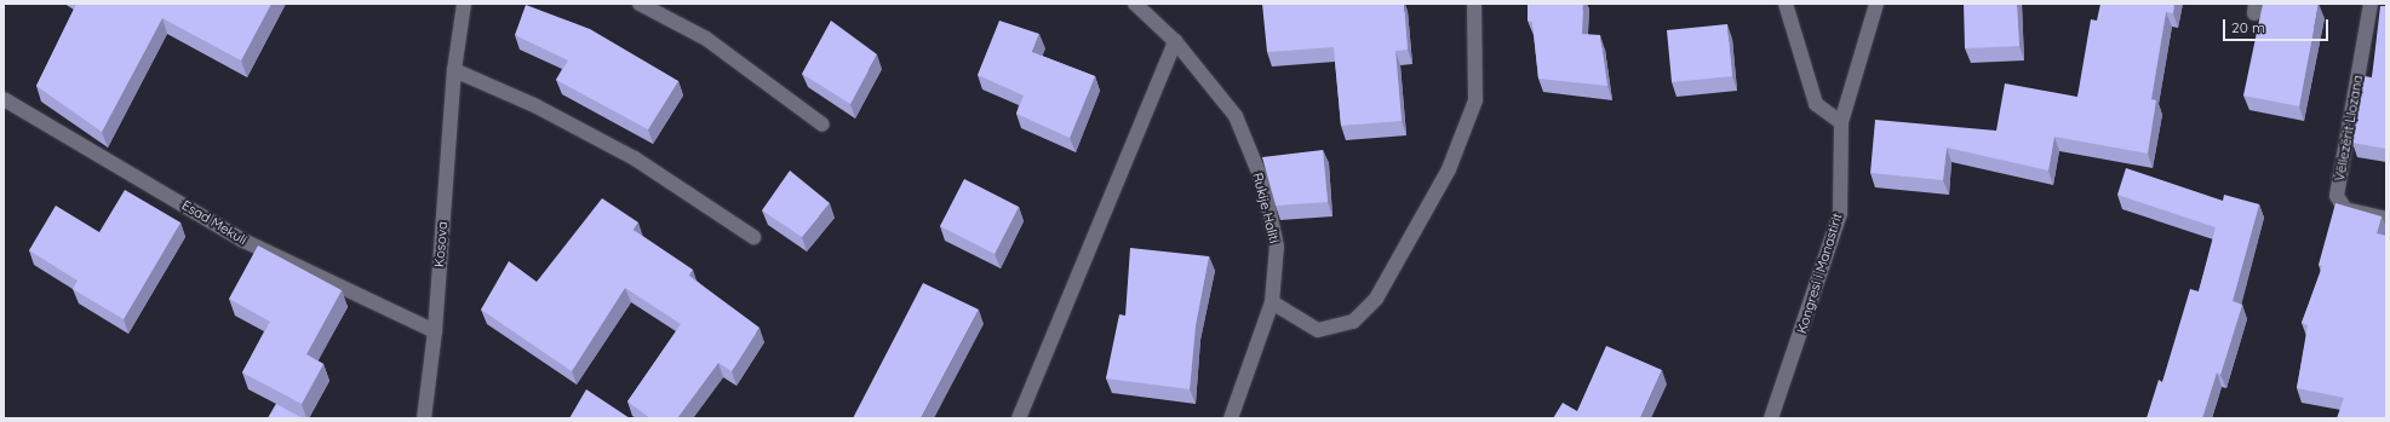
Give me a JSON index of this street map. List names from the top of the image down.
{
  "streets": {
    "street": [
      "Vëllezërit Llozana",
      "Rukije Haliti",
      "Esad Mekuli",
      "Kosova",
      "Kongresi i Manastirit"
    ]
  },
  "crossings": [
    ["Esad Mekuli", "Kosova"]
  ],
  "scale_bar": "20 m"
}
